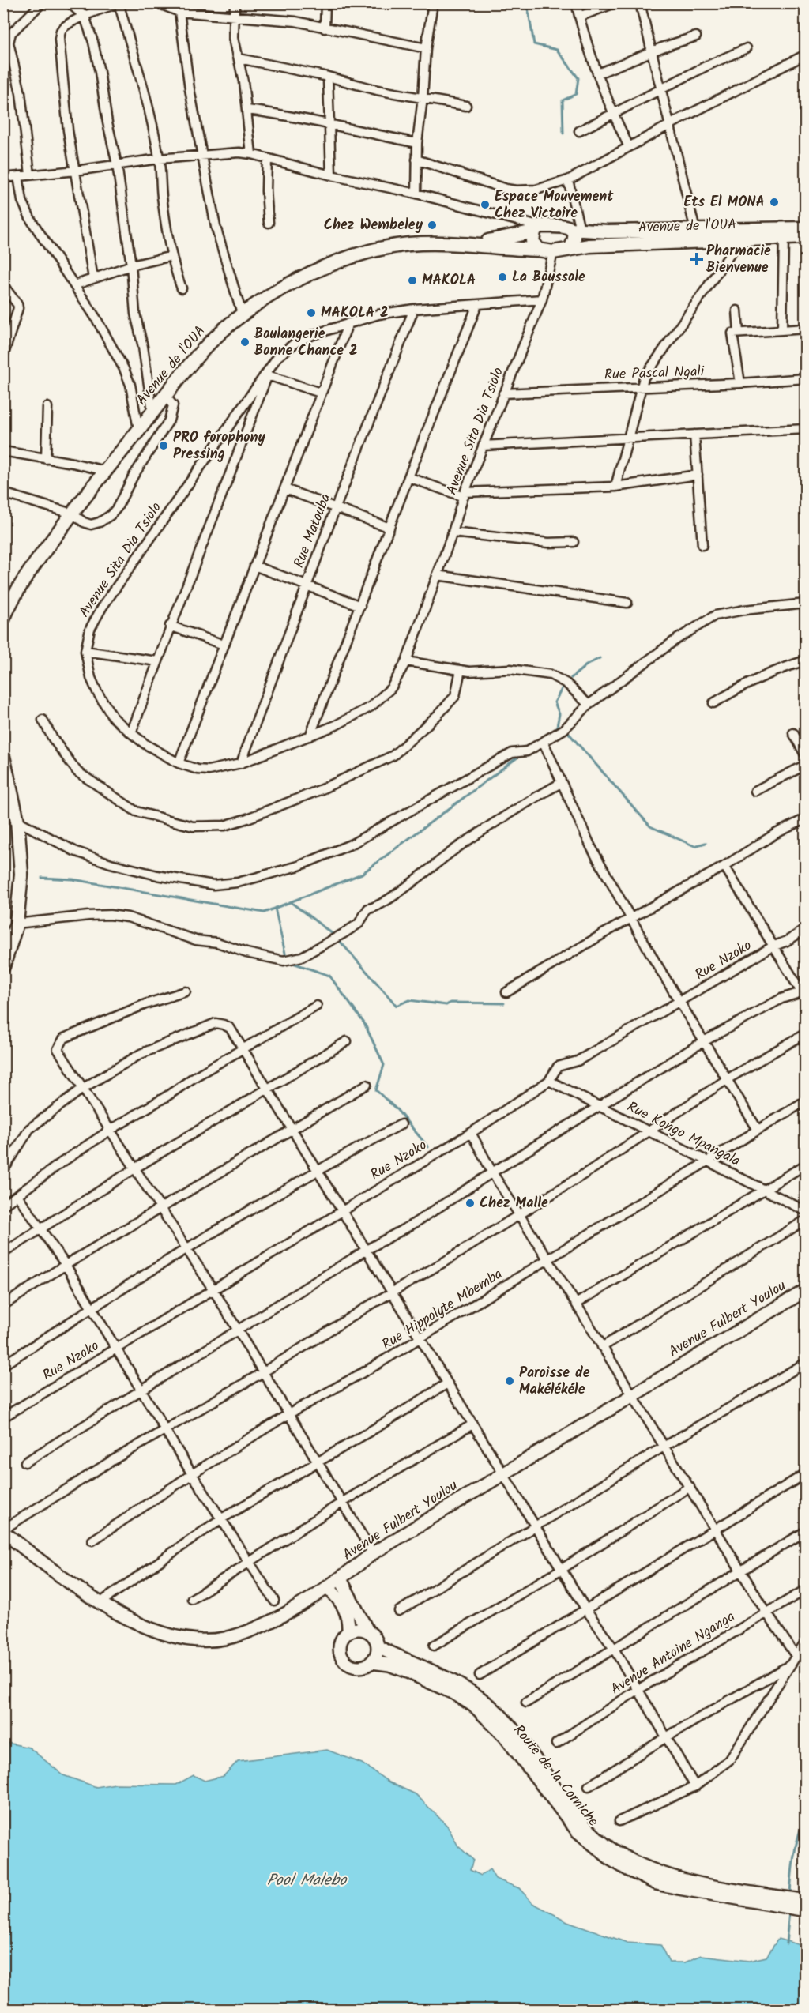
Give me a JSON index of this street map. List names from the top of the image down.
{
  "streets": {
    "main road": ["Avenue de l'OUA", "Avenue Fulbert Youlou", "Route de la Corniche"],
    "street": [
      "Rue Pascal Ngali",
      "Avenue Sita Dia Tsiolo",
      "Rue Matouba",
      "Rue Nzoko",
      "Rue Kongo Mpangala",
      "Rue Hippolyte Mbemba",
      "Avenue Antoine Nganga"
    ]
  },
  "crossings": [
    ["Avenue de l'OUA", "Avenue Sita Dia Tsiolo"],
    ["Rue Pascal Ngali", "Avenue Sita Dia Tsiolo"],
    ["Avenue Sita Dia Tsiolo", "Rue Matouba"],
    ["Rue Nzoko", "Rue Kongo Mpangala"],
    ["Rue Kongo Mpangala", "Rue Hippolyte Mbemba"]
  ],
  "water": ["Pool Malebo"],
  "places": {
    "other": [
      "Ets El MONA",
      "Espace Mouvement Chez Victoire",
      "Chez Wembeley",
      "La Boussole",
      "MAKOLA",
      "MAKOLA 2",
      "Boulangerie Bonne Chance 2",
      "PRO forophony Pressing",
      "Chez Malle",
      "Paroisse de Makélékéle"
    ],
    "health": ["Pharmacie Bienvenue"]
  }
}
